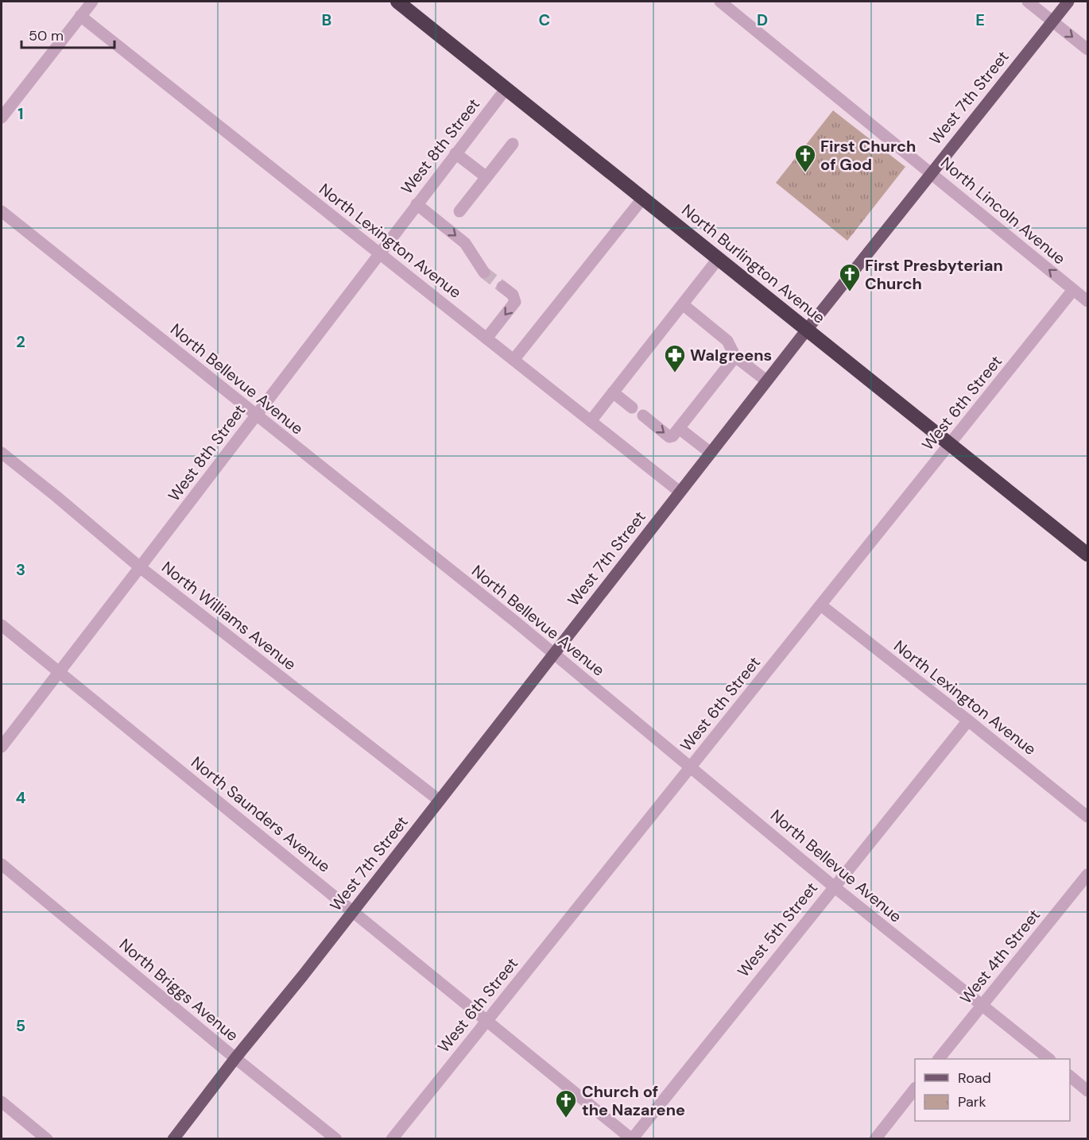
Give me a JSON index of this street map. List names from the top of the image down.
{
  "streets": {
    "highway": ["North Burlington Avenue"],
    "main road": ["West 7th Street"],
    "street": [
      "West 8th Street",
      "North Lincoln Avenue",
      "North Lexington Avenue",
      "North Bellevue Avenue",
      "West 6th Street",
      "North Williams Avenue",
      "North Saunders Avenue",
      "West 5th Street",
      "West 4th Street",
      "North Briggs Avenue"
    ]
  },
  "crossings": [
    ["West 7th Street", "North Lincoln Avenue"],
    ["West 7th Street", "North Lexington Avenue"],
    ["West 7th Street", "North Burlington Avenue"],
    ["West 7th Street", "North Bellevue Avenue"],
    ["West 7th Street", "North Williams Avenue"],
    ["West 7th Street", "North Saunders Avenue"],
    ["West 7th Street", "North Briggs Avenue"],
    ["West 8th Street", "North Lexington Avenue"],
    ["West 8th Street", "North Burlington Avenue"],
    ["West 8th Street", "North Bellevue Avenue"],
    ["West 8th Street", "North Williams Avenue"],
    ["West 8th Street", "North Saunders Avenue"],
    ["North Lincoln Avenue", "West 6th Street"],
    ["North Lexington Avenue", "West 6th Street"],
    ["North Lexington Avenue", "West 5th Street"],
    ["North Burlington Avenue", "West 6th Street"],
    ["North Bellevue Avenue", "West 6th Street"],
    ["North Bellevue Avenue", "West 5th Street"],
    ["North Bellevue Avenue", "West 4th Street"],
    ["West 6th Street", "North Saunders Avenue"],
    ["North Saunders Avenue", "West 5th Street"]
  ],
  "one_way": ["North Lincoln Avenue"],
  "places": {
    "church": ["First Church of God", "First Presbyterian Church", "Church of the Nazarene"],
    "pharmacy": ["Walgreens"]
  },
  "legend": ["Road", "Park"],
  "scale_bar": "50 m",
  "grid": {
    "columns": [
      "B",
      "C",
      "D",
      "E"
    ],
    "rows": [
      "1",
      "2",
      "3",
      "4",
      "5"
    ]
  }
}
